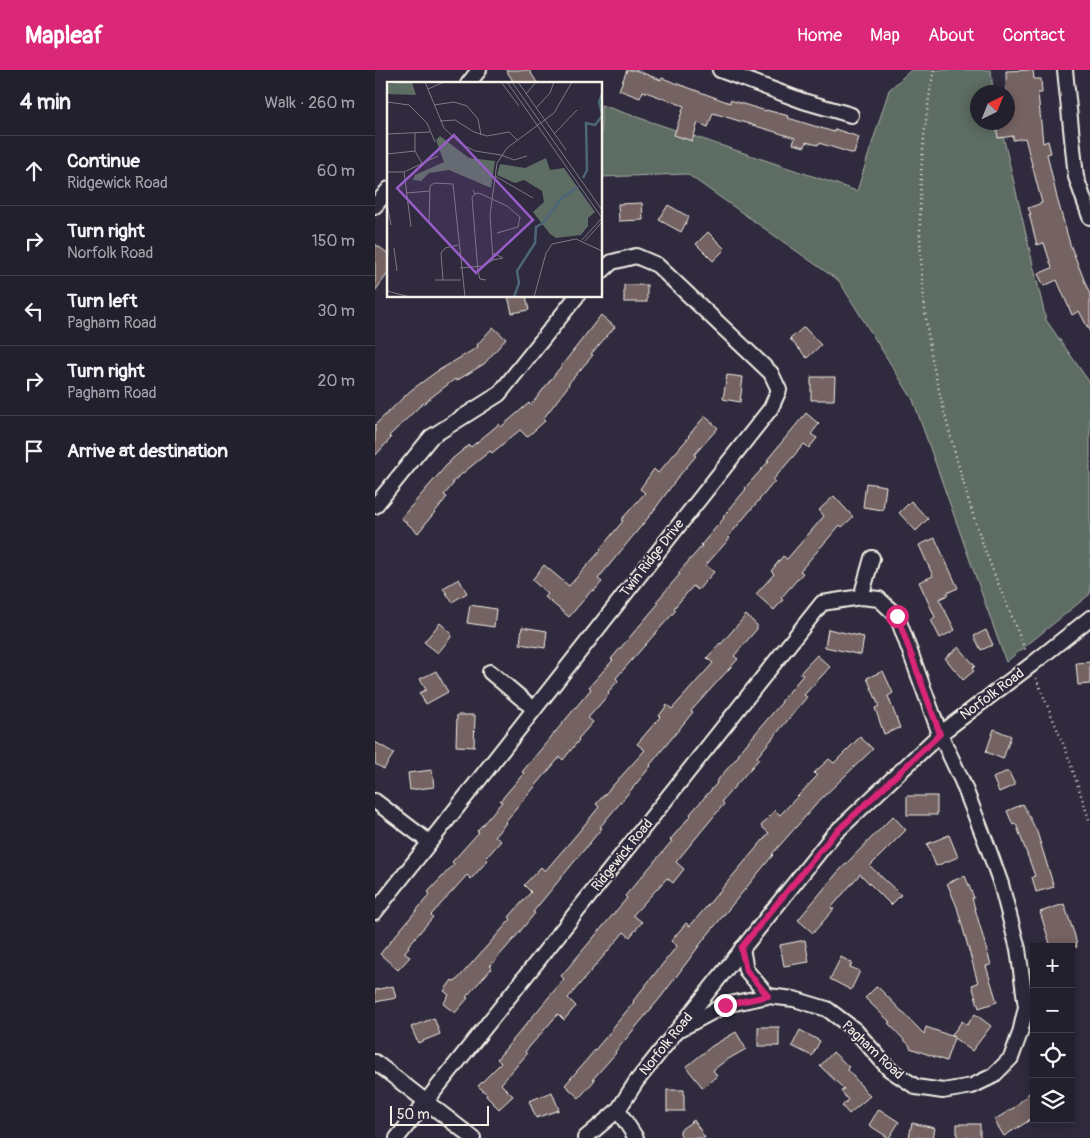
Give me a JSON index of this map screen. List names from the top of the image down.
{
  "streets": {
    "street": [
      "Twin Ridge Drive",
      "Norfolk Road",
      "Ridgewick Road",
      "Pagham Road"
    ]
  },
  "crossings": [
    ["Norfolk Road", "Ridgewick Road"],
    ["Norfolk Road", "Pagham Road"],
    ["Ridgewick Road", "Pagham Road"]
  ],
  "scale_bar": "50 m",
  "north": "top right",
  "page": {
    "header": "Mapleaf",
    "nav": [
      "Home",
      "Map",
      "About",
      "Contact"
    ],
    "heading": ["4 min", "Walk · 260 m"],
    "list": [
      ["Continue", "Ridgewick Road", "60 m"],
      ["Turn right", "Norfolk Road", "150 m"],
      ["Turn left", "Pagham Road", "30 m"],
      ["Turn right", "Pagham Road", "20 m"],
      "Arrive at destination"
    ],
    "map_buttons": ["+", "−"],
    "scale": "50 m"
  }
}
